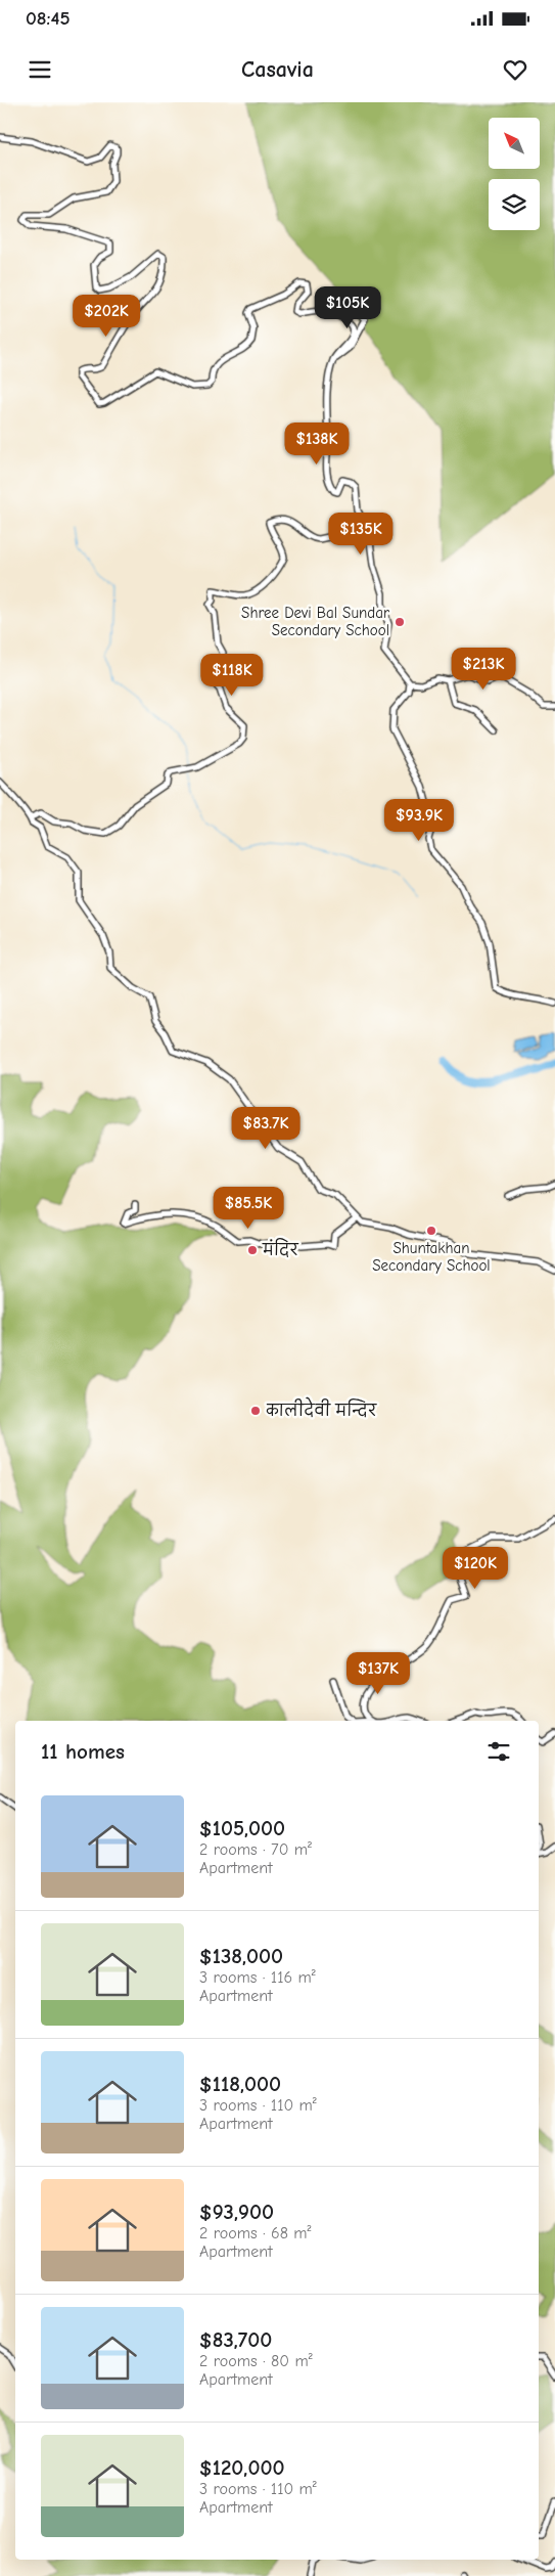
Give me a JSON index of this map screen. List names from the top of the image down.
{
  "places": [
    "Shree Devi Bal Sundar Secondary School",
    "Shuntakhan Secondary School",
    "मंदिर",
    "कालीदेवी मन्दिर"
  ],
  "north": "top left",
  "page": {
    "status": "08:45",
    "header": "Casavia",
    "price": [
      "$105K",
      "$202K",
      "$138K",
      "$135K",
      "$213K",
      "$118K",
      "$93.9K",
      "$83.7K",
      "$85.5K",
      "$120K",
      "$137K"
    ],
    "heading": "11 homes",
    "list": [
      {
        "name": "$105,000",
        "note": "2 rooms · 70 m² · Apartment"
      },
      {
        "name": "$138,000",
        "note": "3 rooms · 116 m² · Apartment"
      },
      {
        "name": "$118,000",
        "note": "3 rooms · 110 m² · Apartment"
      },
      {
        "name": "$93,900",
        "note": "2 rooms · 68 m² · Apartment"
      },
      {
        "name": "$83,700",
        "note": "2 rooms · 80 m² · Apartment"
      },
      {
        "name": "$120,000",
        "note": "3 rooms · 110 m² · Apartment"
      }
    ]
  }
}
